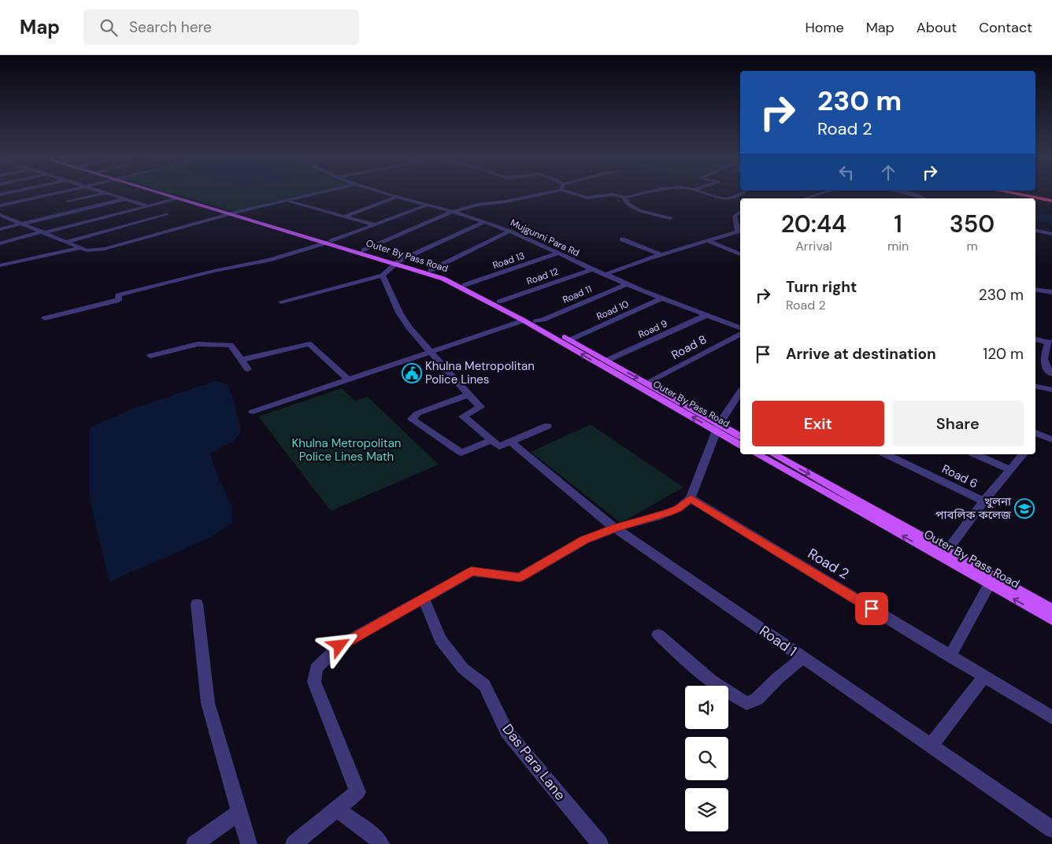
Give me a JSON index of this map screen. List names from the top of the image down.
{
  "streets": {
    "main road": ["Outer By Pass Road"],
    "street": [
      "Mujgunni Para Rd",
      "Road 13",
      "Road 12",
      "Road 11",
      "Road 10",
      "Road 9",
      "Road 8",
      "Road 6",
      "Road 2",
      "Road 1",
      "Das Para Lane"
    ]
  },
  "crossings": [
    ["Mujgunni Para Rd", "Road 13"],
    ["Mujgunni Para Rd", "Road 12"],
    ["Mujgunni Para Rd", "Road 11"],
    ["Mujgunni Para Rd", "Road 10"],
    ["Mujgunni Para Rd", "Road 9"],
    ["Outer By Pass Road", "Road 13"],
    ["Outer By Pass Road", "Road 12"],
    ["Outer By Pass Road", "Road 11"],
    ["Outer By Pass Road", "Road 10"],
    ["Outer By Pass Road", "Road 9"],
    ["Outer By Pass Road", "Road 8"]
  ],
  "parks": ["Khulna Metropolitan Police Lines Math"],
  "places": {
    "public building": ["Khulna Metropolitan Police Lines"],
    "school or university": ["খুলনা পাবলিক কলেজ"]
  },
  "page": {
    "header": "Map",
    "search": "Search here",
    "nav": [
      "Home",
      "Map",
      "About",
      "Contact"
    ],
    "turn": ["230 m", "Road 2"],
    "eta": [
      "20:44",
      "Arrival",
      "1",
      "min",
      "350",
      "m"
    ],
    "list": [
      {
        "name": "Turn right",
        "note": "Road 2",
        "value": "230 m"
      },
      {
        "name": "Arrive at destination",
        "value": "120 m"
      }
    ],
    "buttons": ["Exit", "Share"]
  }
}
